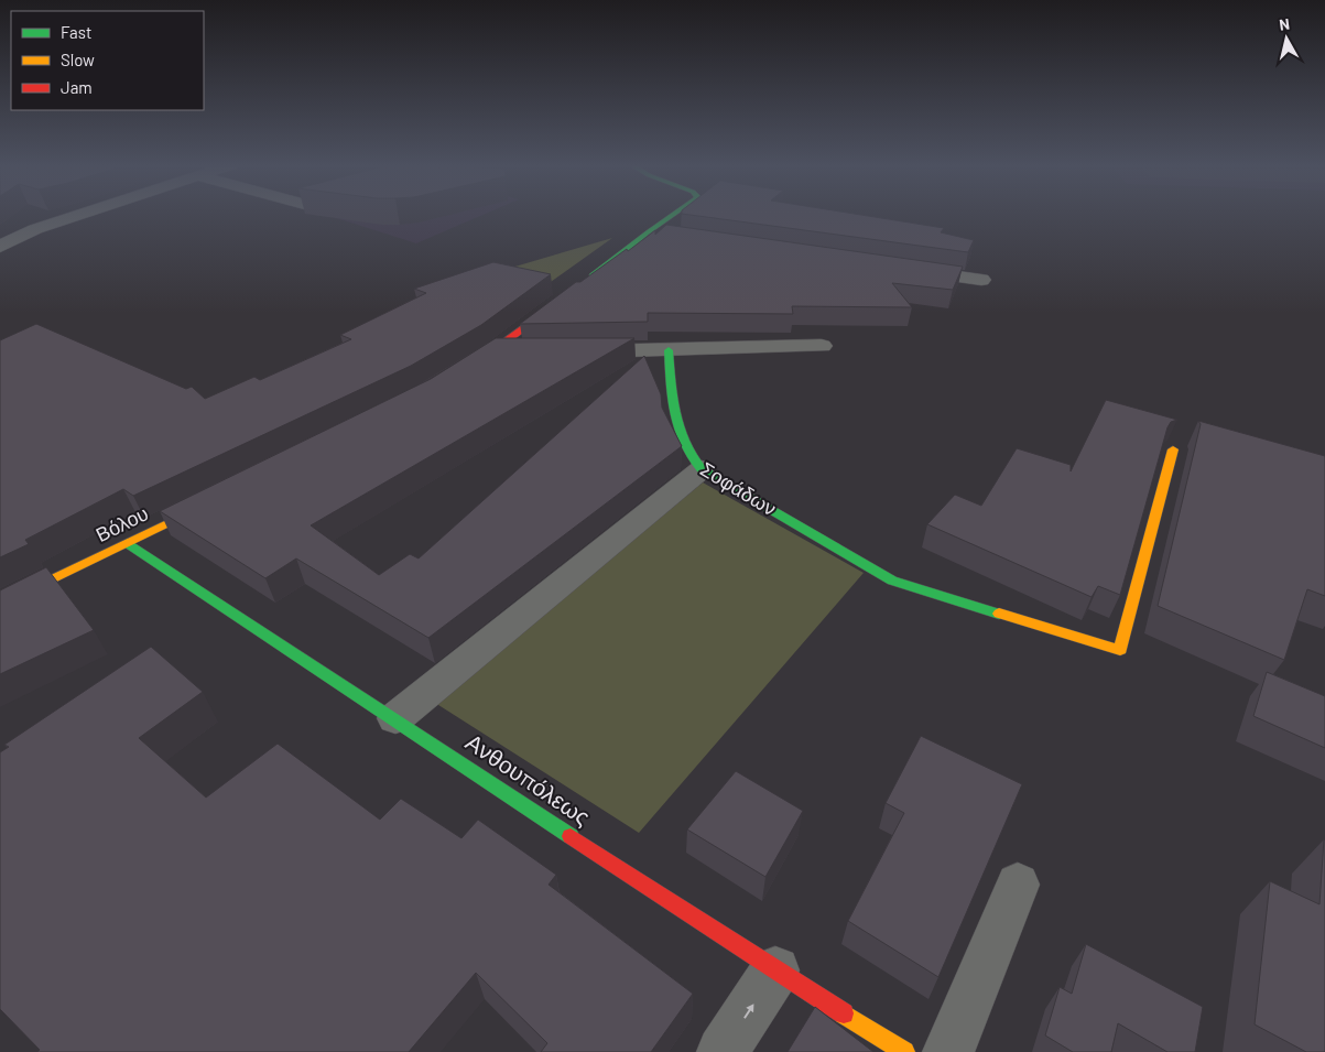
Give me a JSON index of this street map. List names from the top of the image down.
{
  "streets": {
    "street": ["Σοφάδων", "Βόλου", "Ανθουπόλεως"]
  },
  "crossings": [
    ["Βόλου", "Ανθουπόλεως"]
  ],
  "legend": ["Fast", "Slow", "Jam"],
  "north": "top"
}
